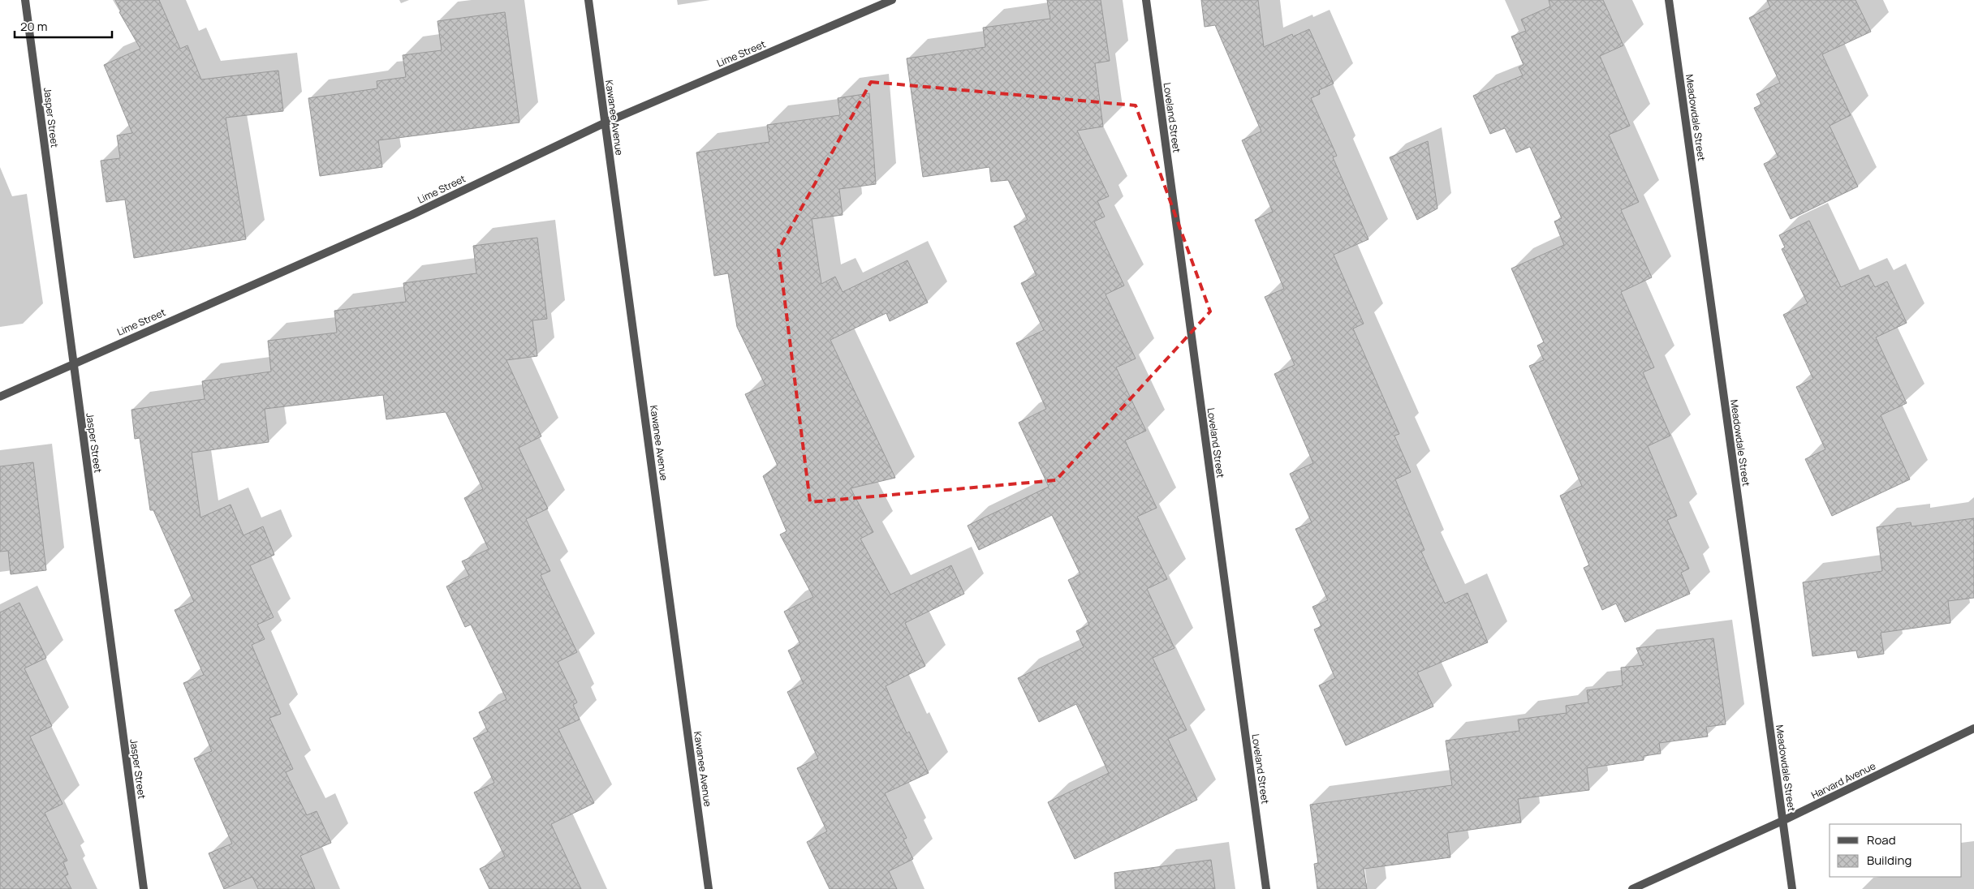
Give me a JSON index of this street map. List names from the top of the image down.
{
  "streets": {
    "street": [
      "Lime Street",
      "Jasper Street",
      "Kawanee Avenue",
      "Loveland Street",
      "Meadowdale Street",
      "Harvard Avenue"
    ]
  },
  "crossings": [
    ["Lime Street", "Jasper Street"],
    ["Lime Street", "Kawanee Avenue"],
    ["Meadowdale Street", "Harvard Avenue"]
  ],
  "legend": ["Road", "Building"],
  "scale_bar": "20 m"
}
